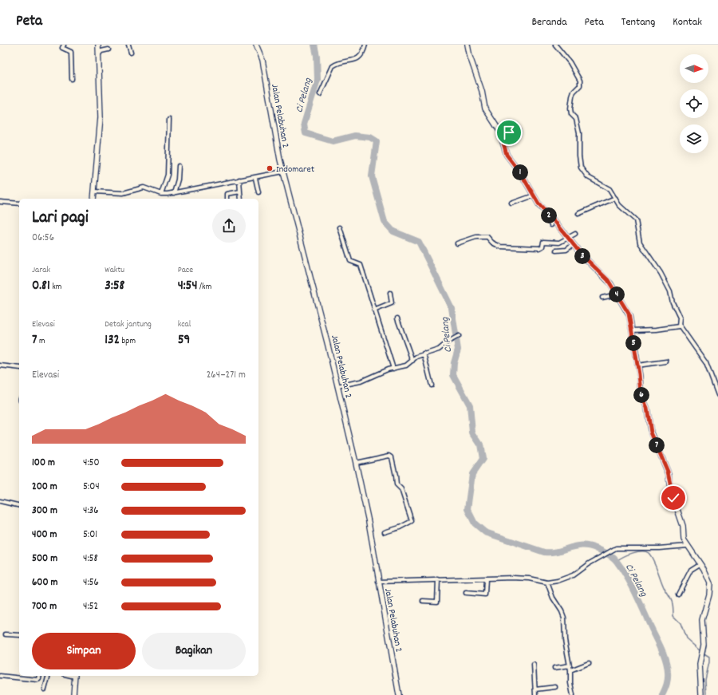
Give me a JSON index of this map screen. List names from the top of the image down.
{
  "streets": {
    "street": ["Jalan Pelabuhan 2"]
  },
  "water": ["Ci Pelang"],
  "places": ["Indomaret"],
  "north": "right",
  "page": {
    "header": "Peta",
    "nav": [
      "Beranda",
      "Peta",
      "Tentang",
      "Kontak"
    ],
    "pins": [
      "1",
      "2",
      "3",
      "4",
      "5",
      "6",
      "7"
    ],
    "heading": ["Lari pagi", "06:56"],
    "stats": [
      ["Jarak", "0.81 km"],
      ["Waktu", "3:58"],
      ["Pace", "4:54 /km"],
      ["Elevasi", "7 m"],
      ["Detak jantung", "132 bpm"],
      ["kcal", "59"]
    ],
    "chart": ["Elevasi", "264–271 m"],
    "list": [
      {
        "name": "100 m",
        "note": "4:50"
      },
      {
        "name": "200 m",
        "note": "5:04"
      },
      {
        "name": "300 m",
        "note": "4:36"
      },
      {
        "name": "400 m",
        "note": "5:01"
      },
      {
        "name": "500 m",
        "note": "4:58"
      },
      {
        "name": "600 m",
        "note": "4:56"
      },
      {
        "name": "700 m",
        "note": "4:52"
      }
    ],
    "buttons": ["Simpan", "Bagikan"]
  }
}
